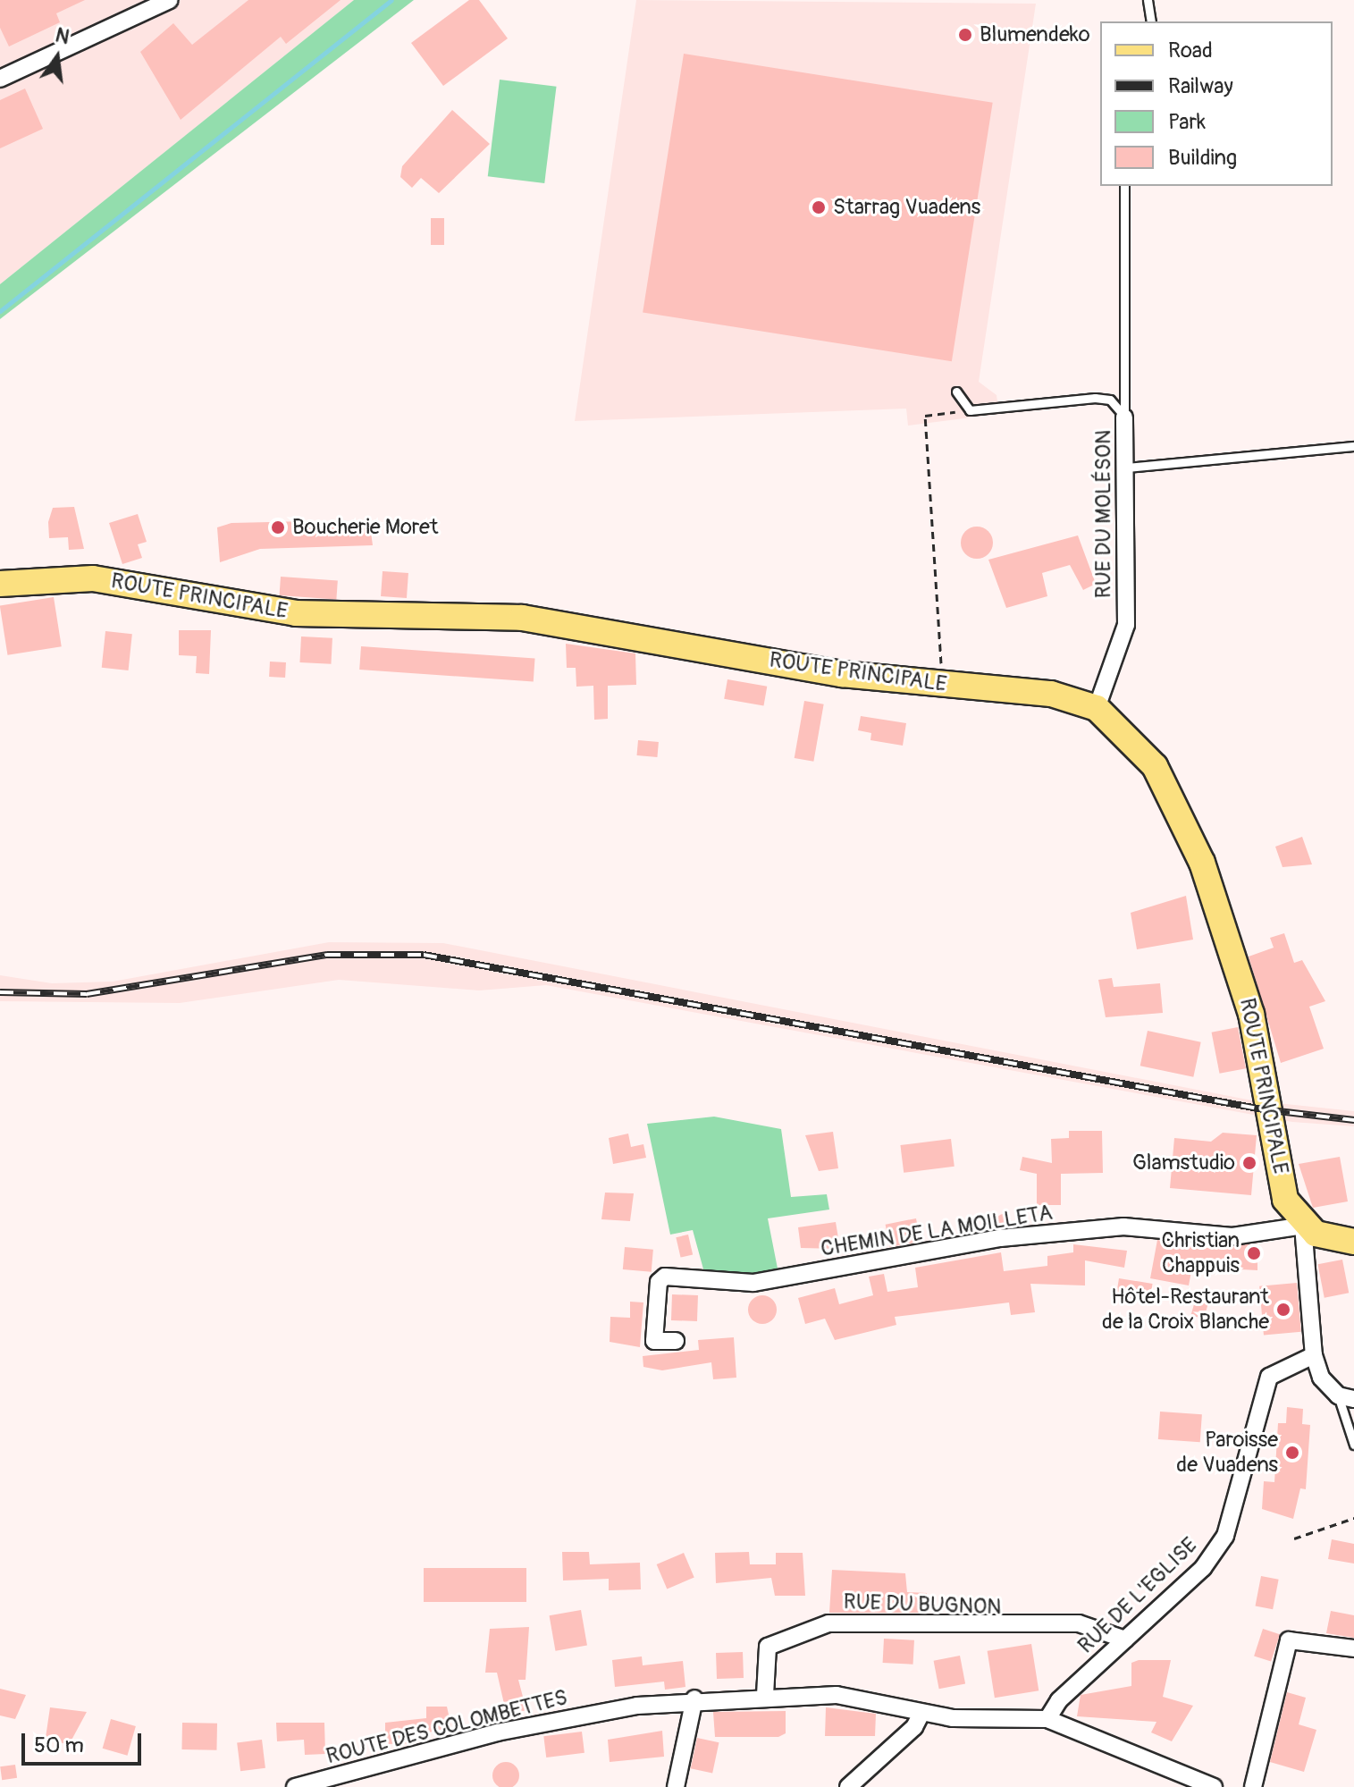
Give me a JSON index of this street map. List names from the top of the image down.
{
  "streets": {
    "main road": ["ROUTE PRINCIPALE"],
    "street": [
      "RUE DU MOLÉSON",
      "CHEMIN DE LA MOILLETA",
      "RUE DE L'EGLISE",
      "RUE DU BUGNON",
      "ROUTE DES COLOMBETTES"
    ]
  },
  "crossings": [
    ["RUE DU MOLÉSON", "ROUTE PRINCIPALE"],
    ["ROUTE PRINCIPALE", "CHEMIN DE LA MOILLETA"],
    ["RUE DE L'EGLISE", "RUE DU BUGNON"],
    ["RUE DE L'EGLISE", "ROUTE DES COLOMBETTES"],
    ["RUE DU BUGNON", "ROUTE DES COLOMBETTES"]
  ],
  "places": [
    "Blumendeko",
    "Starrag Vuadens",
    "Boucherie Moret",
    "Glamstudio",
    "Christian Chappuis",
    "Hôtel-Restaurant de la Croix Blanche",
    "Paroisse de Vuadens"
  ],
  "legend": [
    "Road",
    "Railway",
    "Park",
    "Building"
  ],
  "scale_bar": "50 m",
  "north": "top"
}
